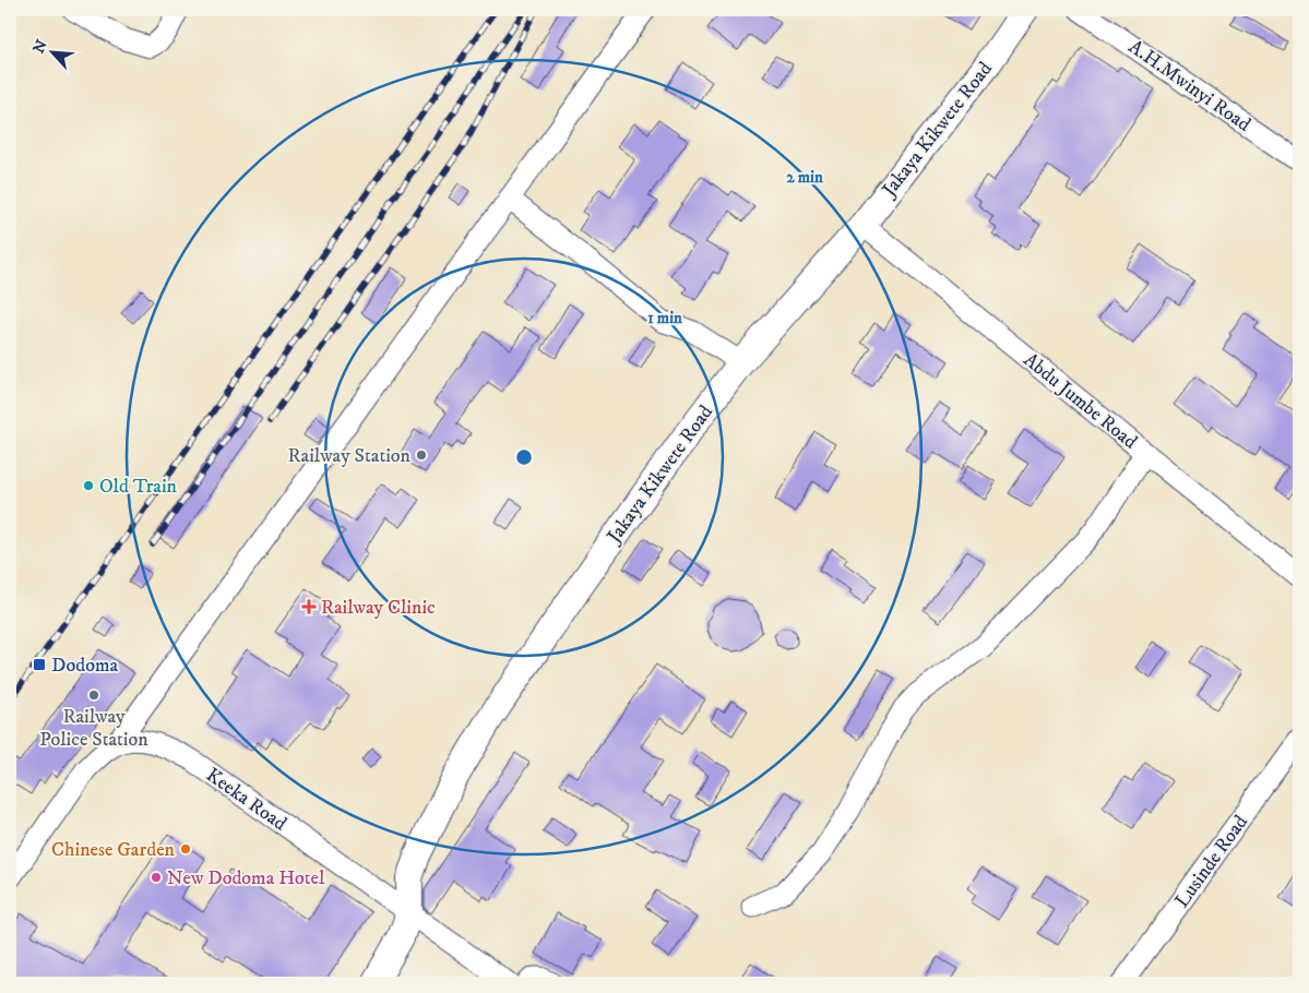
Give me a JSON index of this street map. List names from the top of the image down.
{
  "streets": {
    "main road": ["Jakaya Kikwete Road"],
    "street": [
      "A.H.Mwinyi Road",
      "Abdu Jumbe Road",
      "Keeka Road",
      "Lusinde Road"
    ]
  },
  "crossings": [
    ["Jakaya Kikwete Road", "Abdu Jumbe Road"],
    ["Jakaya Kikwete Road", "Keeka Road"]
  ],
  "places": {
    "other": [
      "Railway Station",
      "Old Train",
      "Railway Police Station",
      "Chinese Garden",
      "New Dodoma Hotel"
    ],
    "health": ["Railway Clinic"],
    "transit": ["Dodoma"]
  },
  "north": "top left",
  "rings": ["2 min", "1 min"]
}
